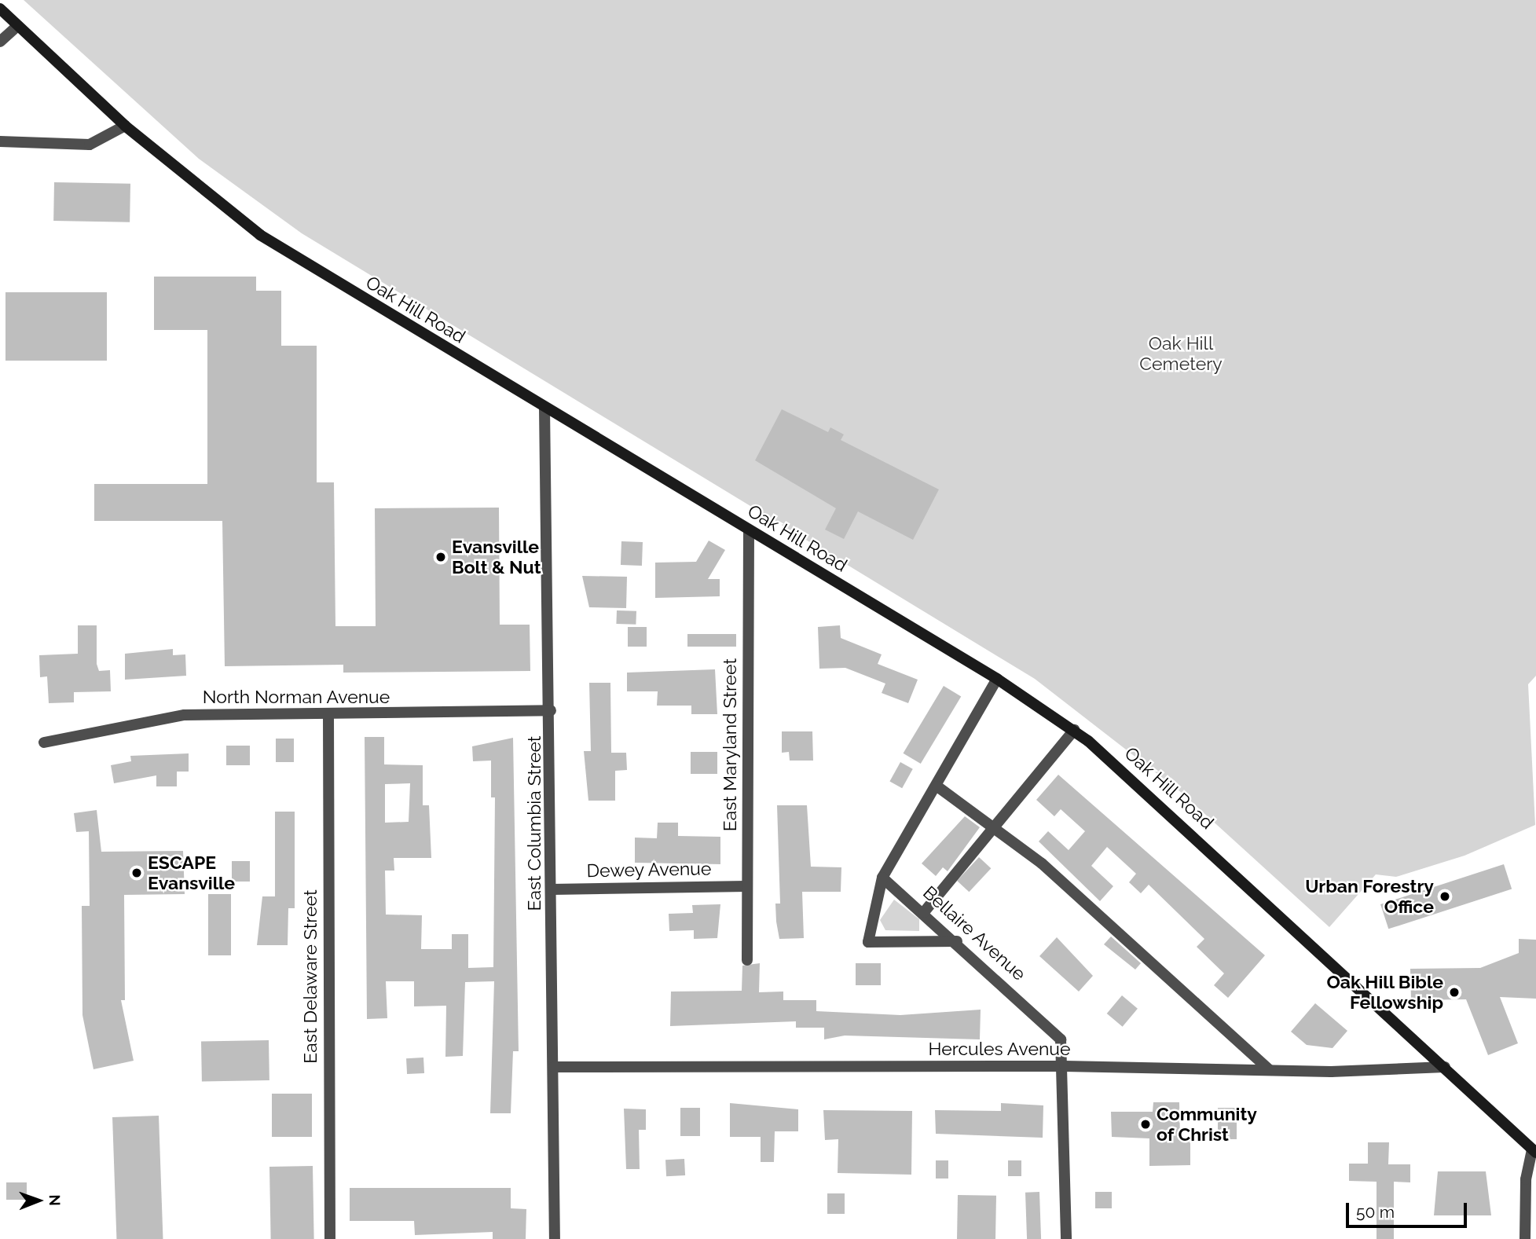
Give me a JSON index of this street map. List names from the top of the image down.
{
  "streets": {
    "main road": ["Oak Hill Road"],
    "street": [
      "North Norman Avenue",
      "East Maryland Street",
      "East Columbia Street",
      "Dewey Avenue",
      "Bellaire Avenue",
      "East Delaware Street",
      "Hercules Avenue"
    ]
  },
  "crossings": [
    ["Oak Hill Road", "East Maryland Street"],
    ["Oak Hill Road", "East Columbia Street"],
    ["Oak Hill Road", "Hercules Avenue"],
    ["North Norman Avenue", "East Columbia Street"],
    ["North Norman Avenue", "East Delaware Street"],
    ["East Maryland Street", "Dewey Avenue"],
    ["East Columbia Street", "Dewey Avenue"],
    ["East Columbia Street", "Hercules Avenue"],
    ["Bellaire Avenue", "Hercules Avenue"]
  ],
  "parks": ["Oak Hill Cemetery"],
  "places": [
    "Evansville Bolt & Nut",
    "ESCAPE Evansville",
    "Urban Forestry Office",
    "Oak Hill Bible Fellowship",
    "Community of Christ"
  ],
  "scale_bar": "50 m",
  "north": "right"
}
